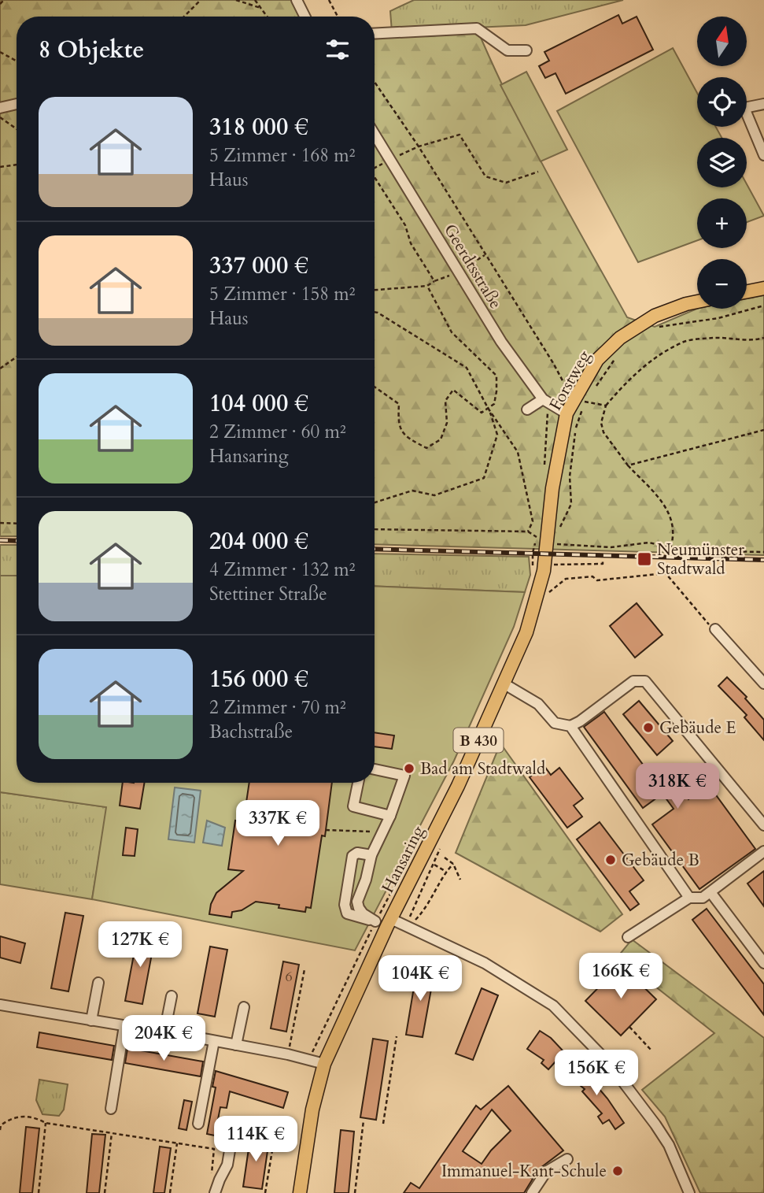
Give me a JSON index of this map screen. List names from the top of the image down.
{
  "streets": {
    "main road": ["Forstweg", "B 430", "Hansaring"],
    "street": ["Geerdtsstraße"]
  },
  "crossings": [
    ["Geerdtsstraße", "Forstweg"],
    ["Forstweg", "Hansaring"]
  ],
  "places": {
    "transit": ["Neumünster Stadtwald"],
    "other": [
      "Gebäude E",
      "Bad am Stadtwald",
      "Gebäude B",
      "Immanuel-Kant-Schule"
    ]
  },
  "house_numbers": ["6"],
  "north": "top",
  "page": {
    "map_buttons": ["+", "−"],
    "heading": "8 Objekte",
    "list": [
      {
        "name": "318 000 €",
        "note": "5 Zimmer · 168 m² · Haus"
      },
      {
        "name": "337 000 €",
        "note": "5 Zimmer · 158 m² · Haus"
      },
      {
        "name": "104 000 €",
        "note": "2 Zimmer · 60 m² · Hansaring"
      },
      {
        "name": "204 000 €",
        "note": "4 Zimmer · 132 m² · Stettiner Straße"
      },
      {
        "name": "156 000 €",
        "note": "2 Zimmer · 70 m² · Bachstraße"
      }
    ],
    "price": [
      "318K €",
      "337K €",
      "127K €",
      "166K €",
      "104K €",
      "204K €",
      "156K €",
      "114K €"
    ]
  }
}
